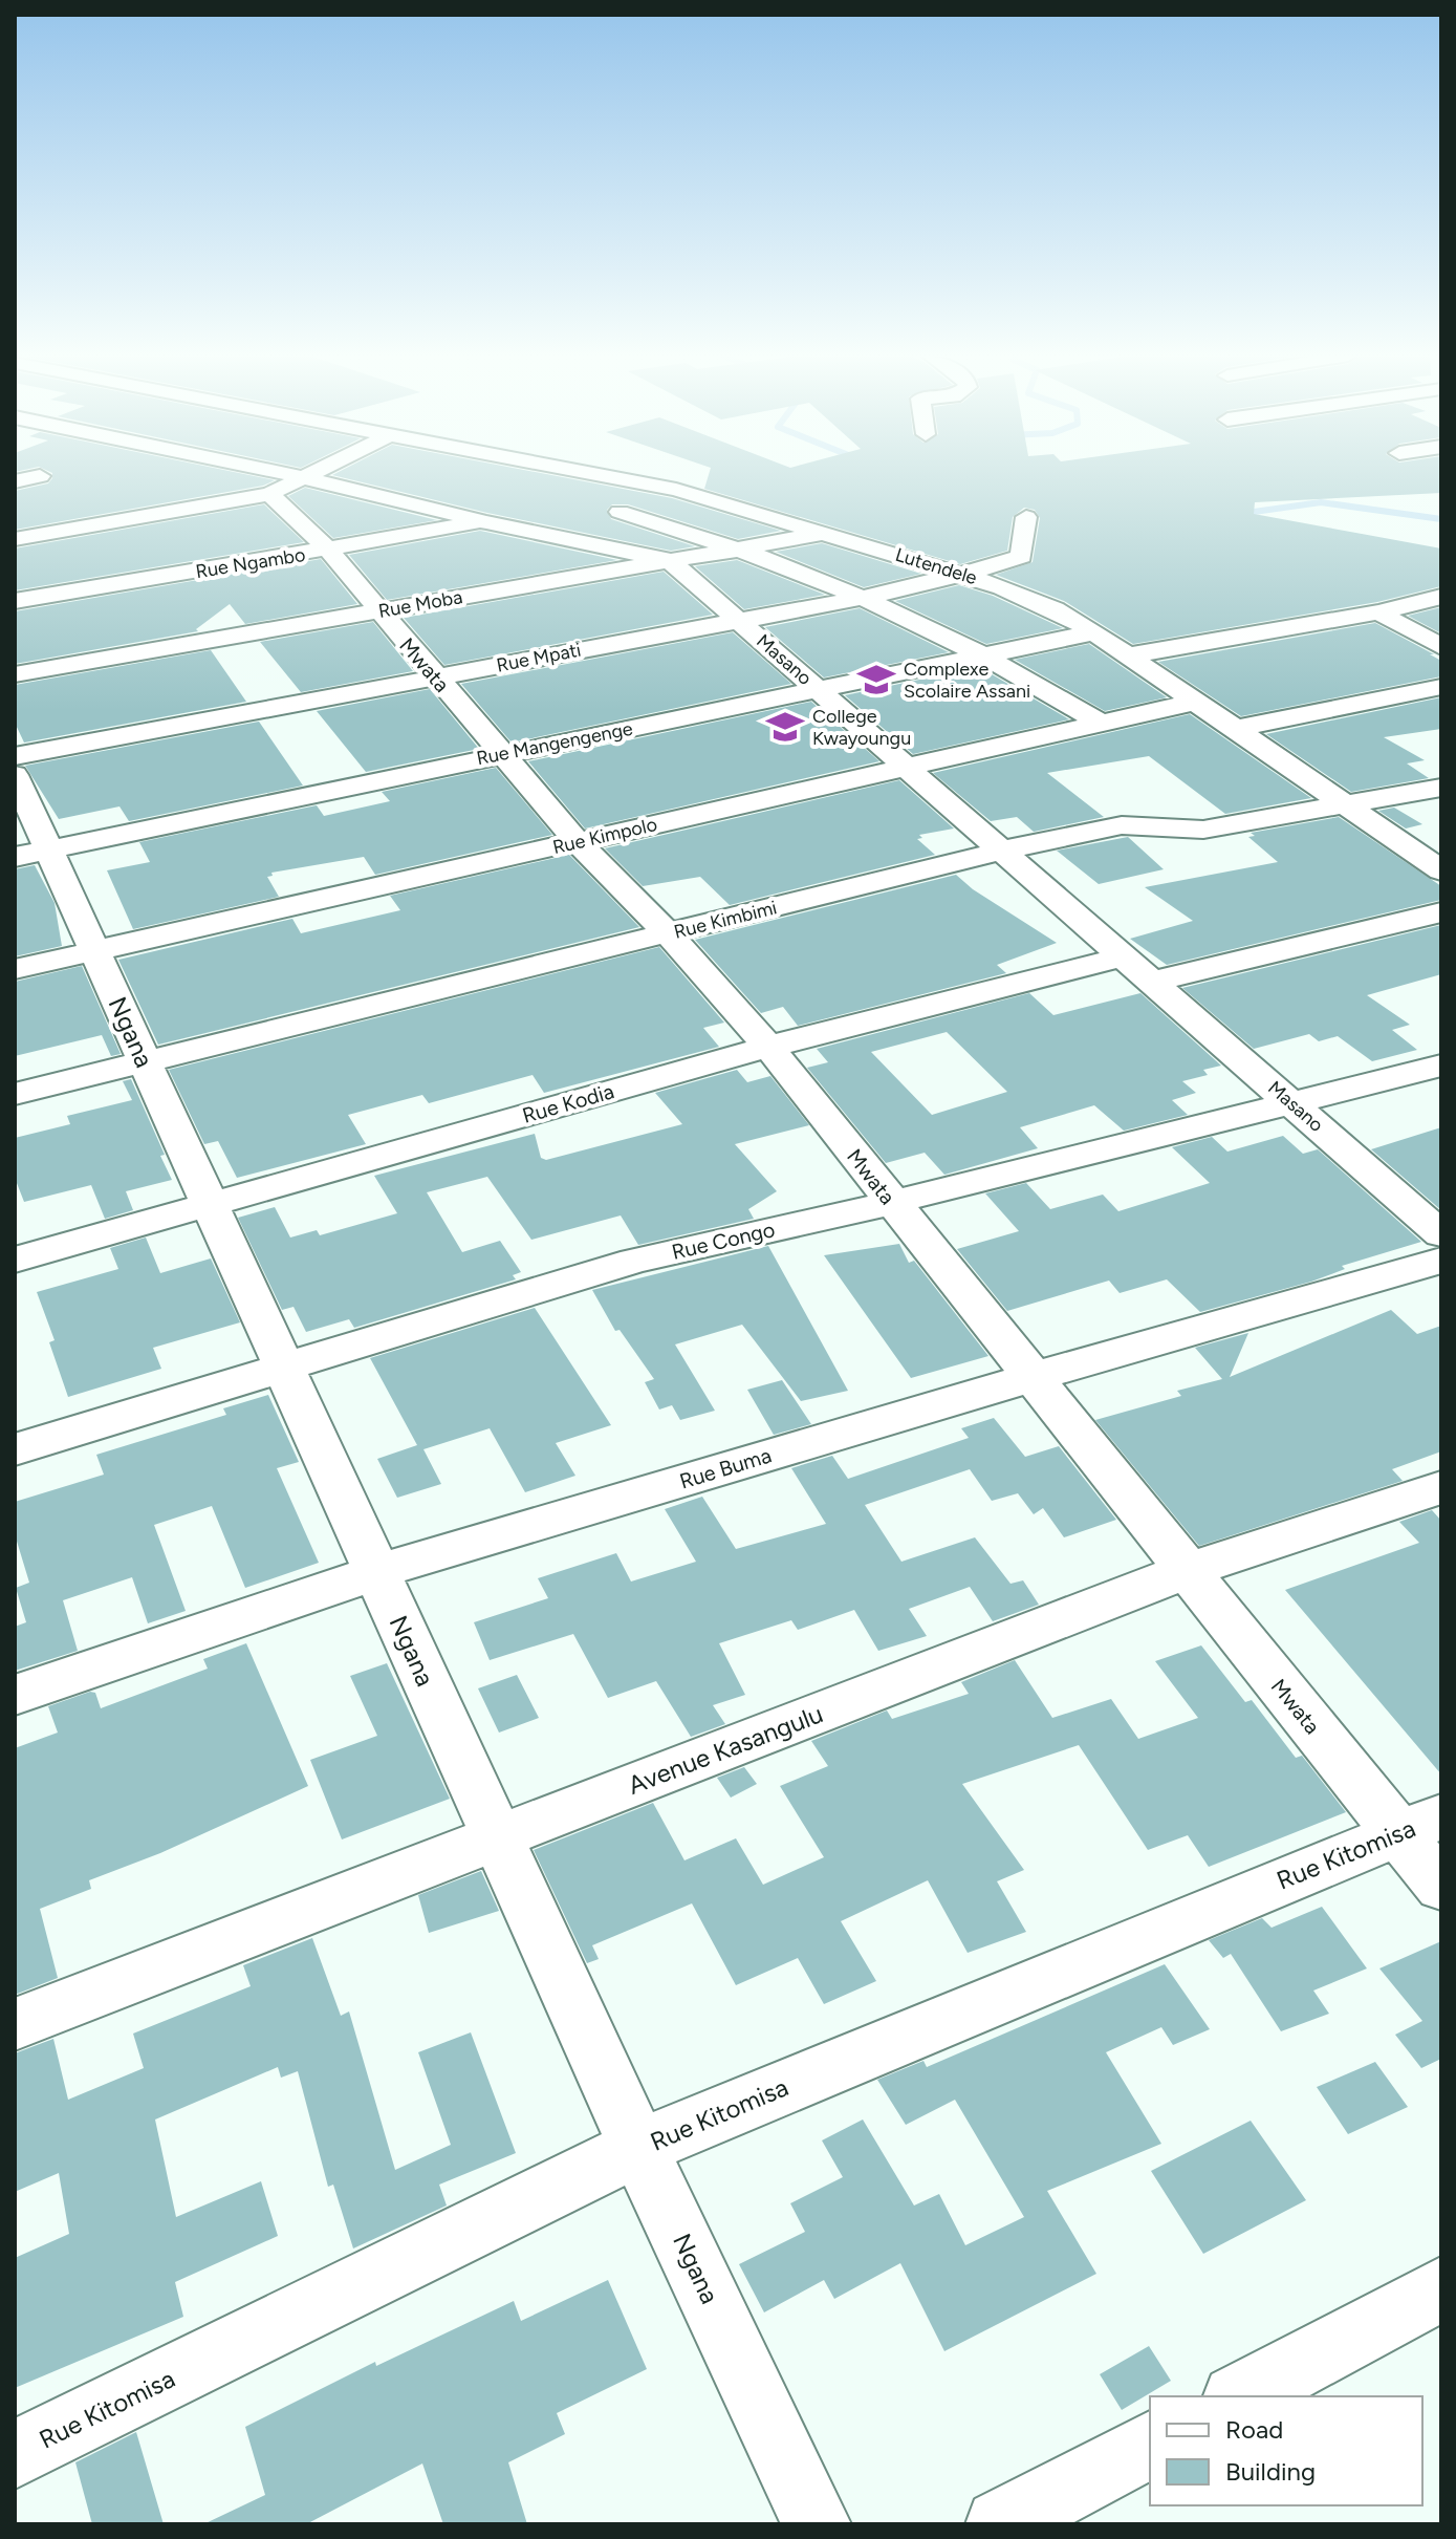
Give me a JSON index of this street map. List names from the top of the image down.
{
  "streets": {
    "street": [
      "Rue Ngambo",
      "Lutendele",
      "Rue Moba",
      "Rue Mpati",
      "Masano",
      "Mwata",
      "Rue Mangengenge",
      "Rue Kimpolo",
      "Rue Kimbimi",
      "Ngana",
      "Rue Kodia",
      "Rue Congo",
      "Rue Buma",
      "Avenue Kasangulu",
      "Rue Kitomisa"
    ]
  },
  "crossings": [
    ["Rue Ngambo", "Masano"],
    ["Rue Ngambo", "Mwata"],
    ["Lutendele", "Rue Moba"],
    ["Lutendele", "Rue Mpati"],
    ["Lutendele", "Rue Mangengenge"],
    ["Lutendele", "Rue Kimpolo"],
    ["Lutendele", "Rue Kimbimi"],
    ["Rue Moba", "Masano"],
    ["Rue Moba", "Mwata"],
    ["Rue Mpati", "Masano"],
    ["Rue Mpati", "Mwata"],
    ["Masano", "Rue Mangengenge"],
    ["Masano", "Rue Kimpolo"],
    ["Masano", "Rue Kimbimi"],
    ["Masano", "Rue Kodia"],
    ["Masano", "Rue Congo"],
    ["Mwata", "Rue Mangengenge"],
    ["Mwata", "Rue Kimpolo"],
    ["Mwata", "Rue Kimbimi"],
    ["Mwata", "Rue Kodia"],
    ["Mwata", "Rue Congo"],
    ["Mwata", "Rue Buma"],
    ["Mwata", "Avenue Kasangulu"],
    ["Mwata", "Rue Kitomisa"],
    ["Rue Mangengenge", "Ngana"],
    ["Rue Kimpolo", "Ngana"],
    ["Rue Kimbimi", "Ngana"],
    ["Ngana", "Rue Kodia"],
    ["Ngana", "Rue Congo"],
    ["Ngana", "Rue Buma"],
    ["Ngana", "Avenue Kasangulu"],
    ["Ngana", "Rue Kitomisa"]
  ],
  "places": {
    "school or university": ["Complexe Scolaire Assani", "College Kwayoungu"]
  },
  "legend": ["Road", "Building"]
}
